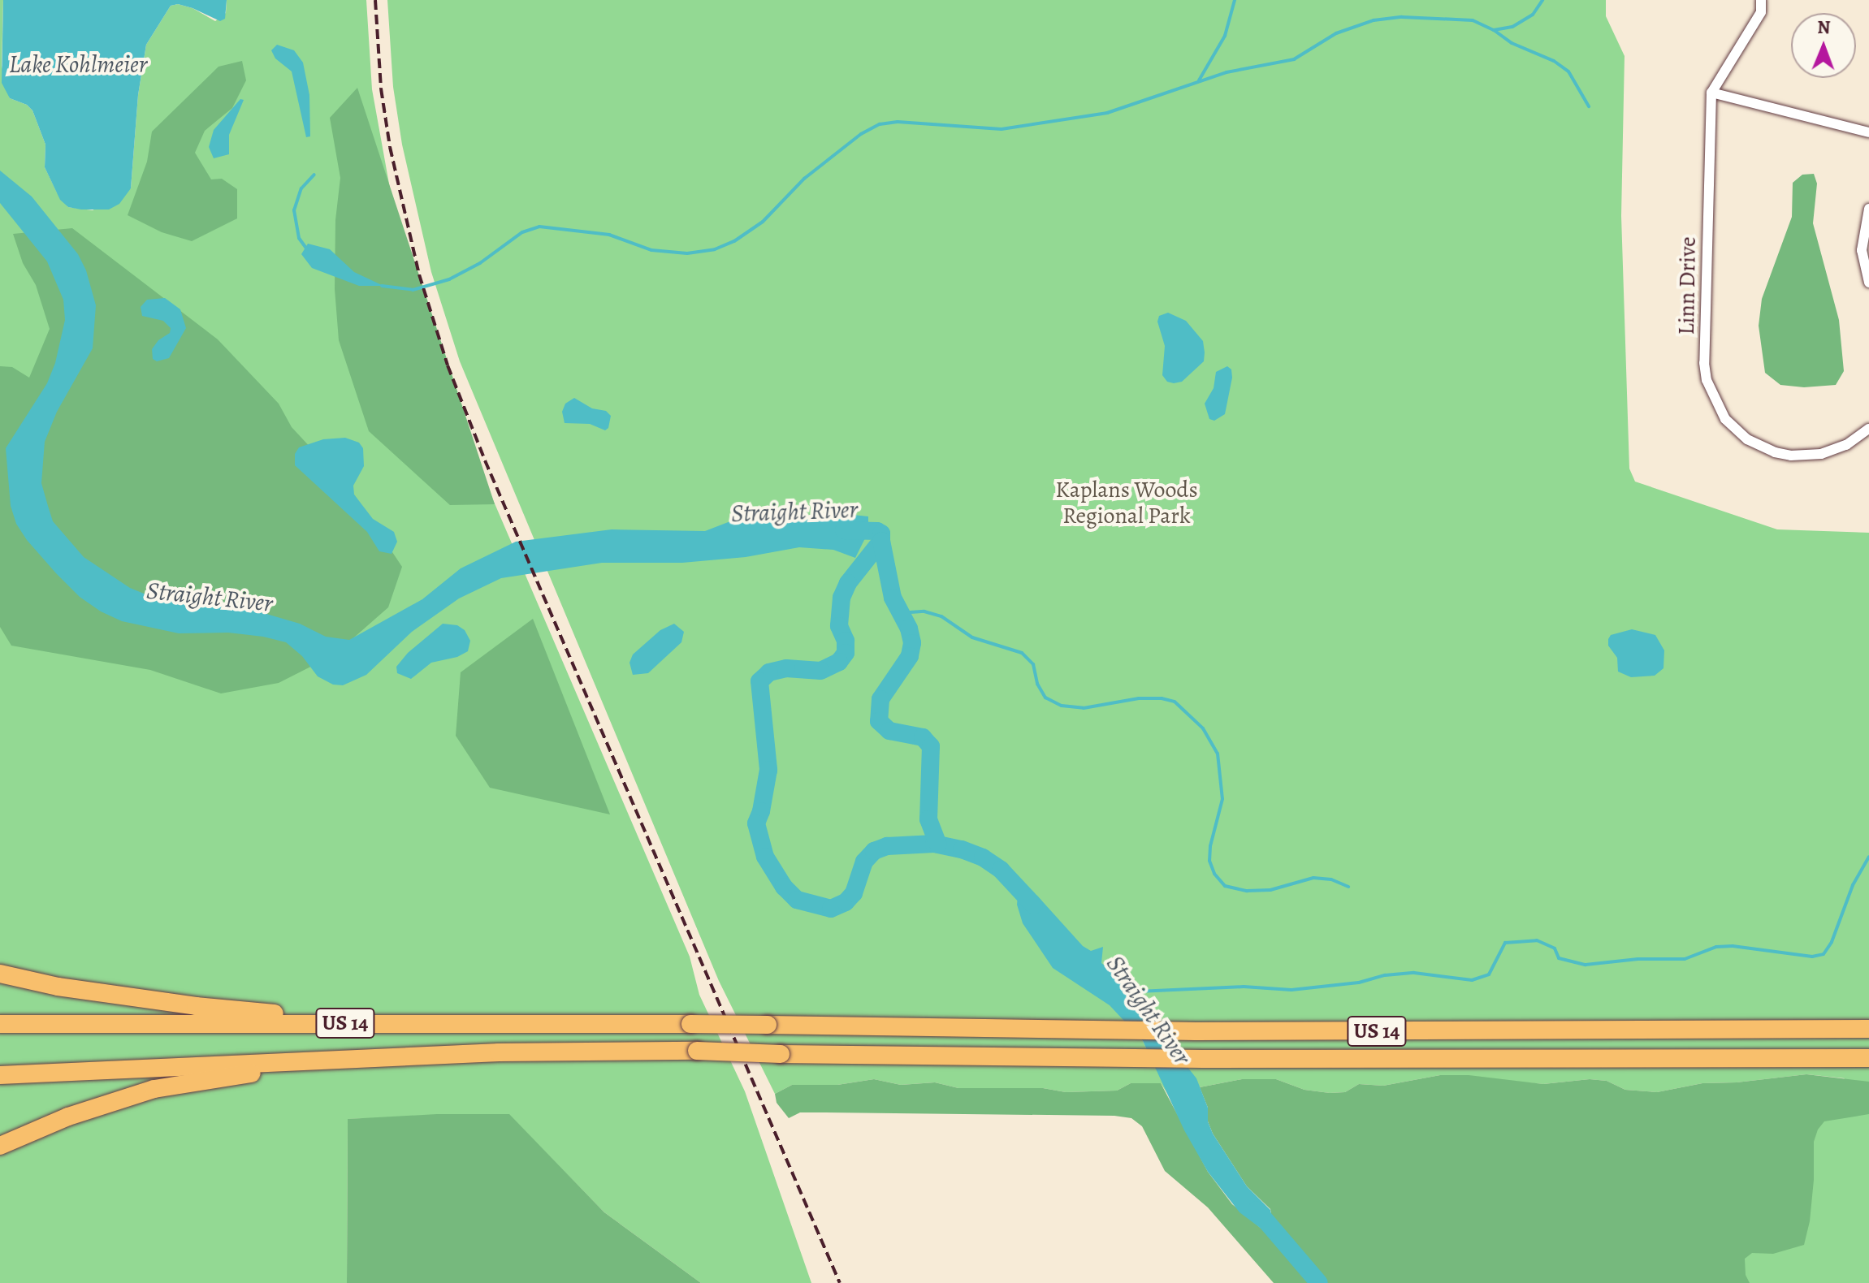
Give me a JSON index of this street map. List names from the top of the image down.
{
  "streets": {
    "highway": ["US 14"],
    "street": ["Linn Drive"]
  },
  "water": ["Lake Kohlmeier", "Straight River"],
  "parks": ["Kaplans Woods Regional Park"],
  "north": "top"
}
